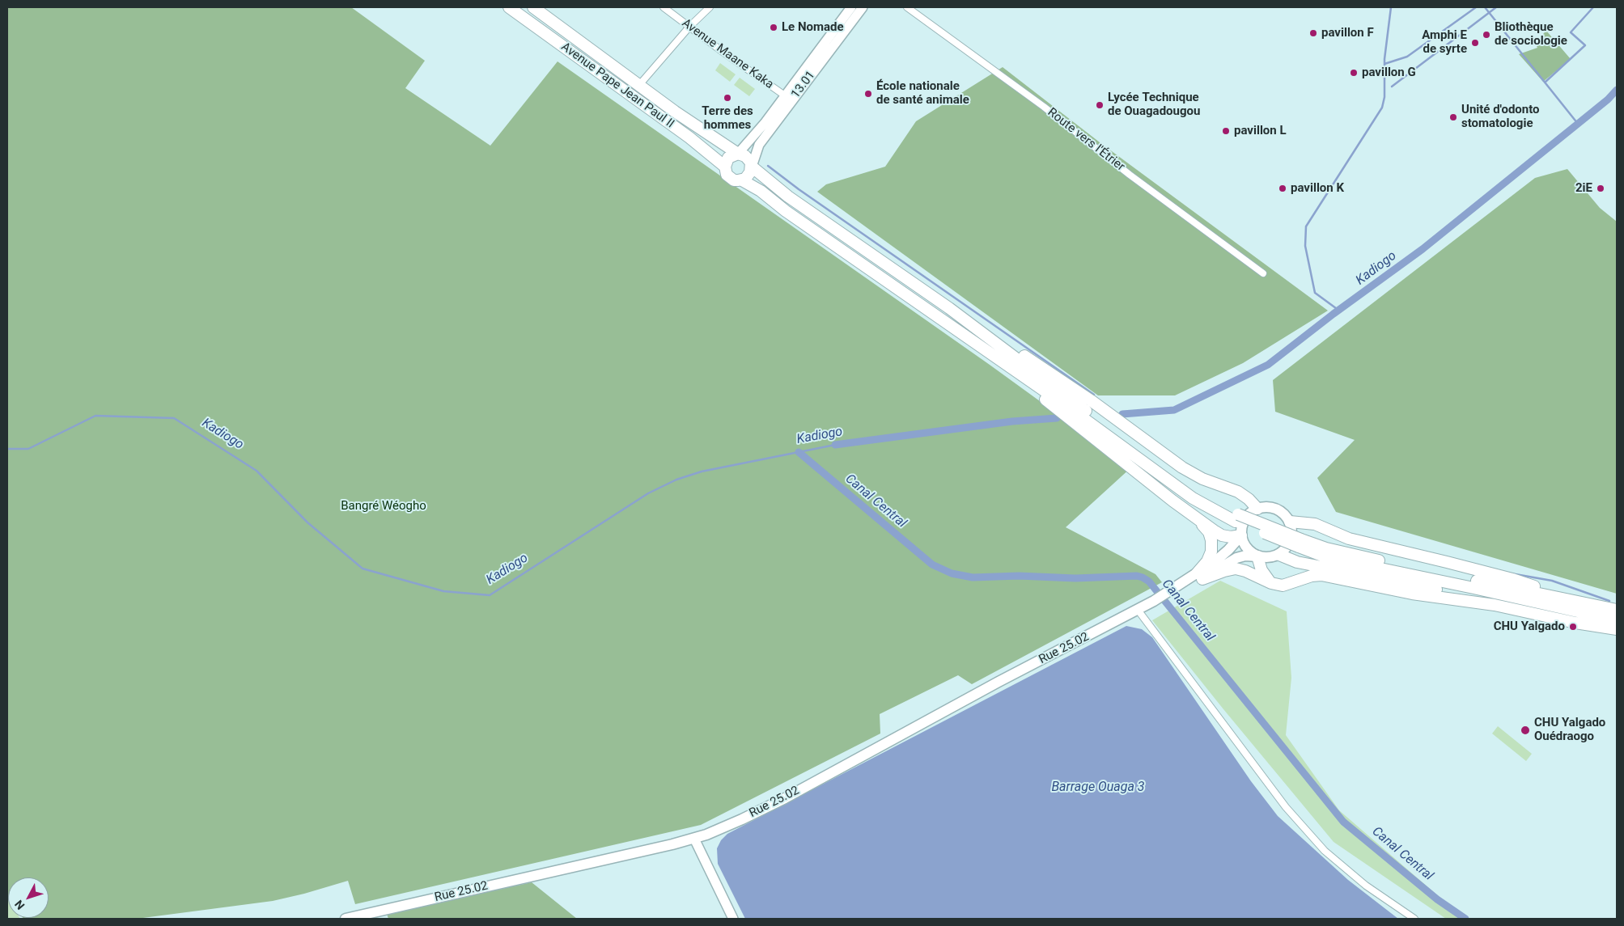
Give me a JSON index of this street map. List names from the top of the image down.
{
  "streets": {
    "highway": ["Avenue Pape Jean Paul II"],
    "main road": ["Rue 25.02"],
    "street": ["Avenue Maane Kaka", "13.01", "Route vers l'Étrier"]
  },
  "crossings": [
    ["Avenue Maane Kaka", "13.01"],
    ["13.01", "Avenue Pape Jean Paul II"]
  ],
  "water": ["Kadiogo", "Canal Central", "Barrage Ouaga 3"],
  "parks": ["Bangré Wéogho"],
  "places": [
    "Le Nomade",
    "pavillon F",
    "Bliothèque de sociologie",
    "Amphi E de syrte",
    "pavillon G",
    "École nationale de santé animale",
    "Terre des hommes",
    "Lycée Technique de Ouagadougou",
    "Unité d'odonto stomatologie",
    "pavillon L",
    "pavillon K",
    "2iE",
    "CHU Yalgado",
    "CHU Yalgado Ouédraogo"
  ],
  "north": "bottom left"
}
